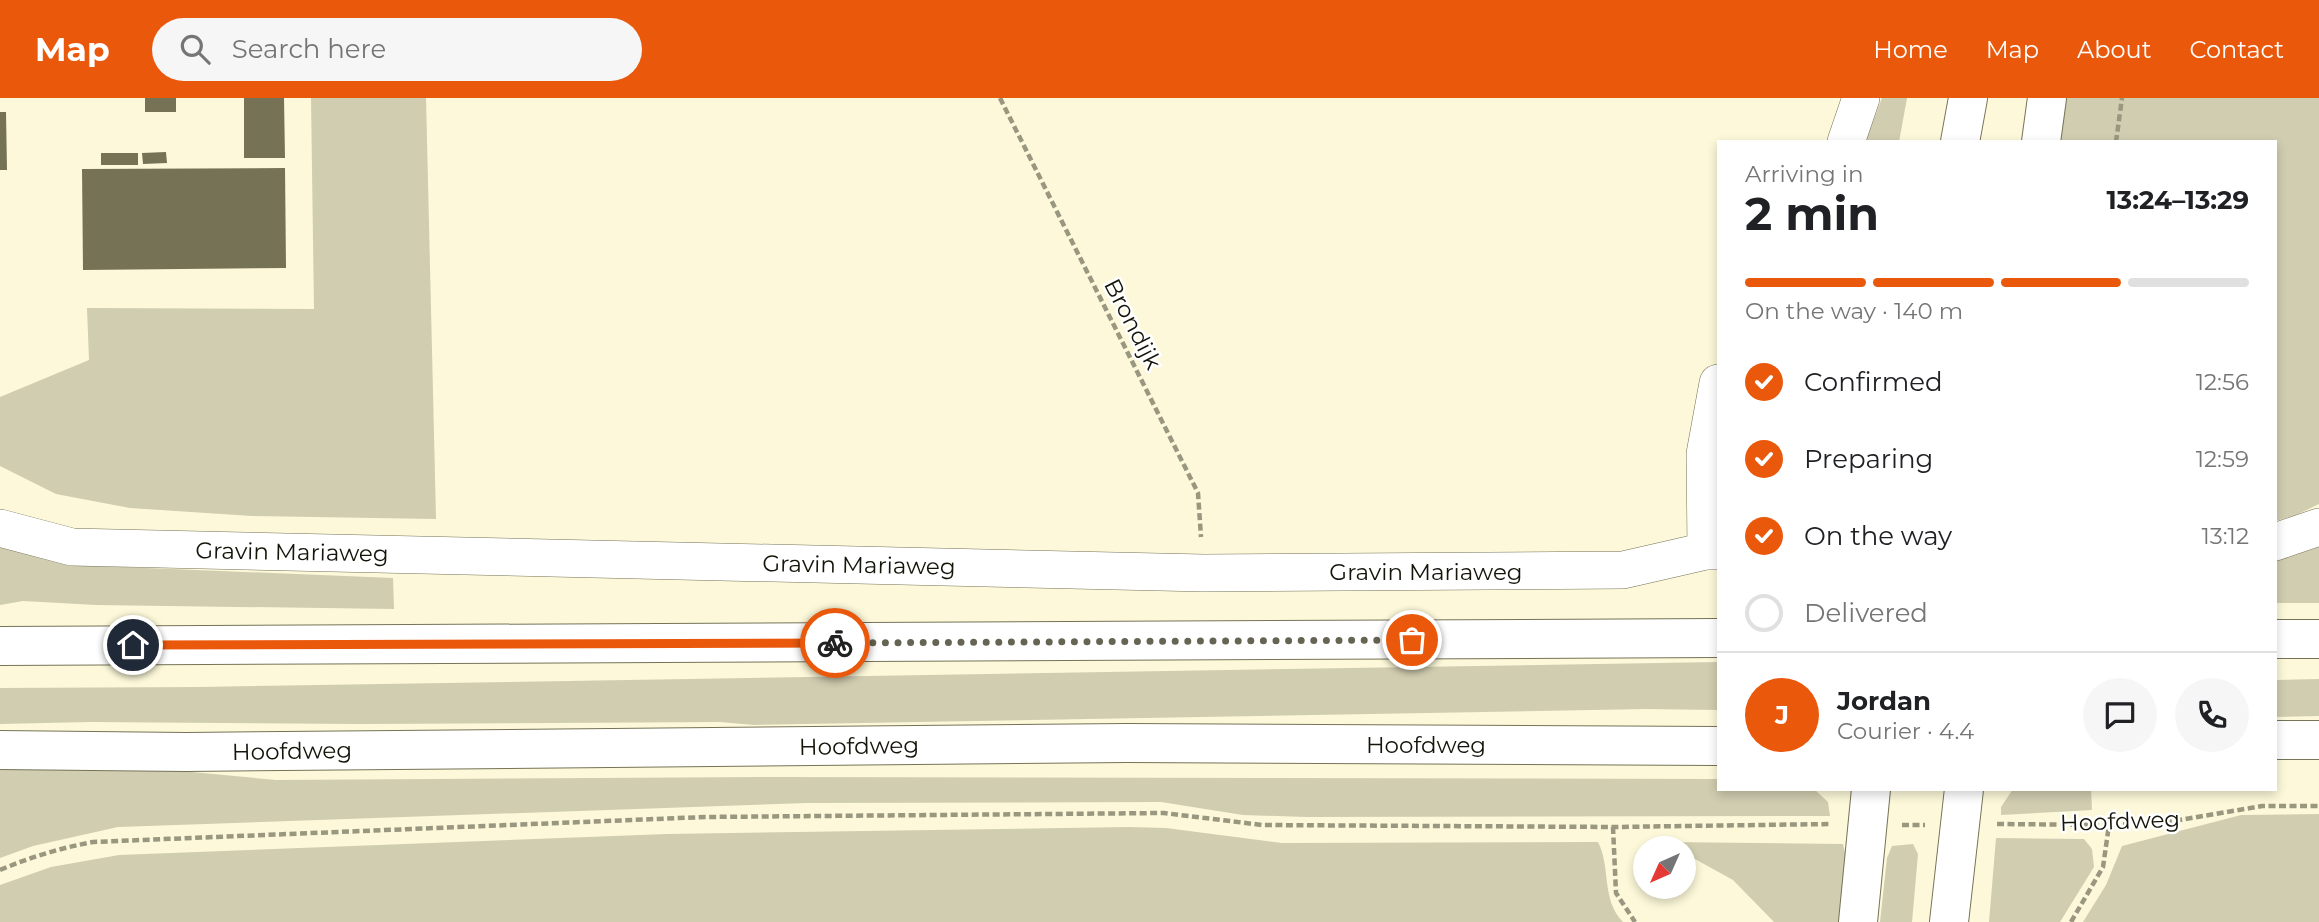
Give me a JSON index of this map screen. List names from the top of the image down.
{
  "streets": {
    "main road": ["Hoofdweg"],
    "street": ["Gravin Mariaweg"],
    "path": ["Brondijk"]
  },
  "crossings": [
    ["Brondijk", "Gravin Mariaweg"]
  ],
  "north": "bottom left",
  "page": {
    "header": "Map",
    "search": "Search here",
    "nav": [
      "Home",
      "Map",
      "About",
      "Contact"
    ],
    "heading": ["2 min", "Arriving in", "13:24–13:29"],
    "panel": ["Jordan", "Courier · 4.4"],
    "bar": "On the way · 140 m",
    "list": [
      ["Confirmed", "12:56"],
      ["Preparing", "12:59"],
      ["On the way", "13:12"],
      "Delivered"
    ],
    "round": "J"
  }
}
